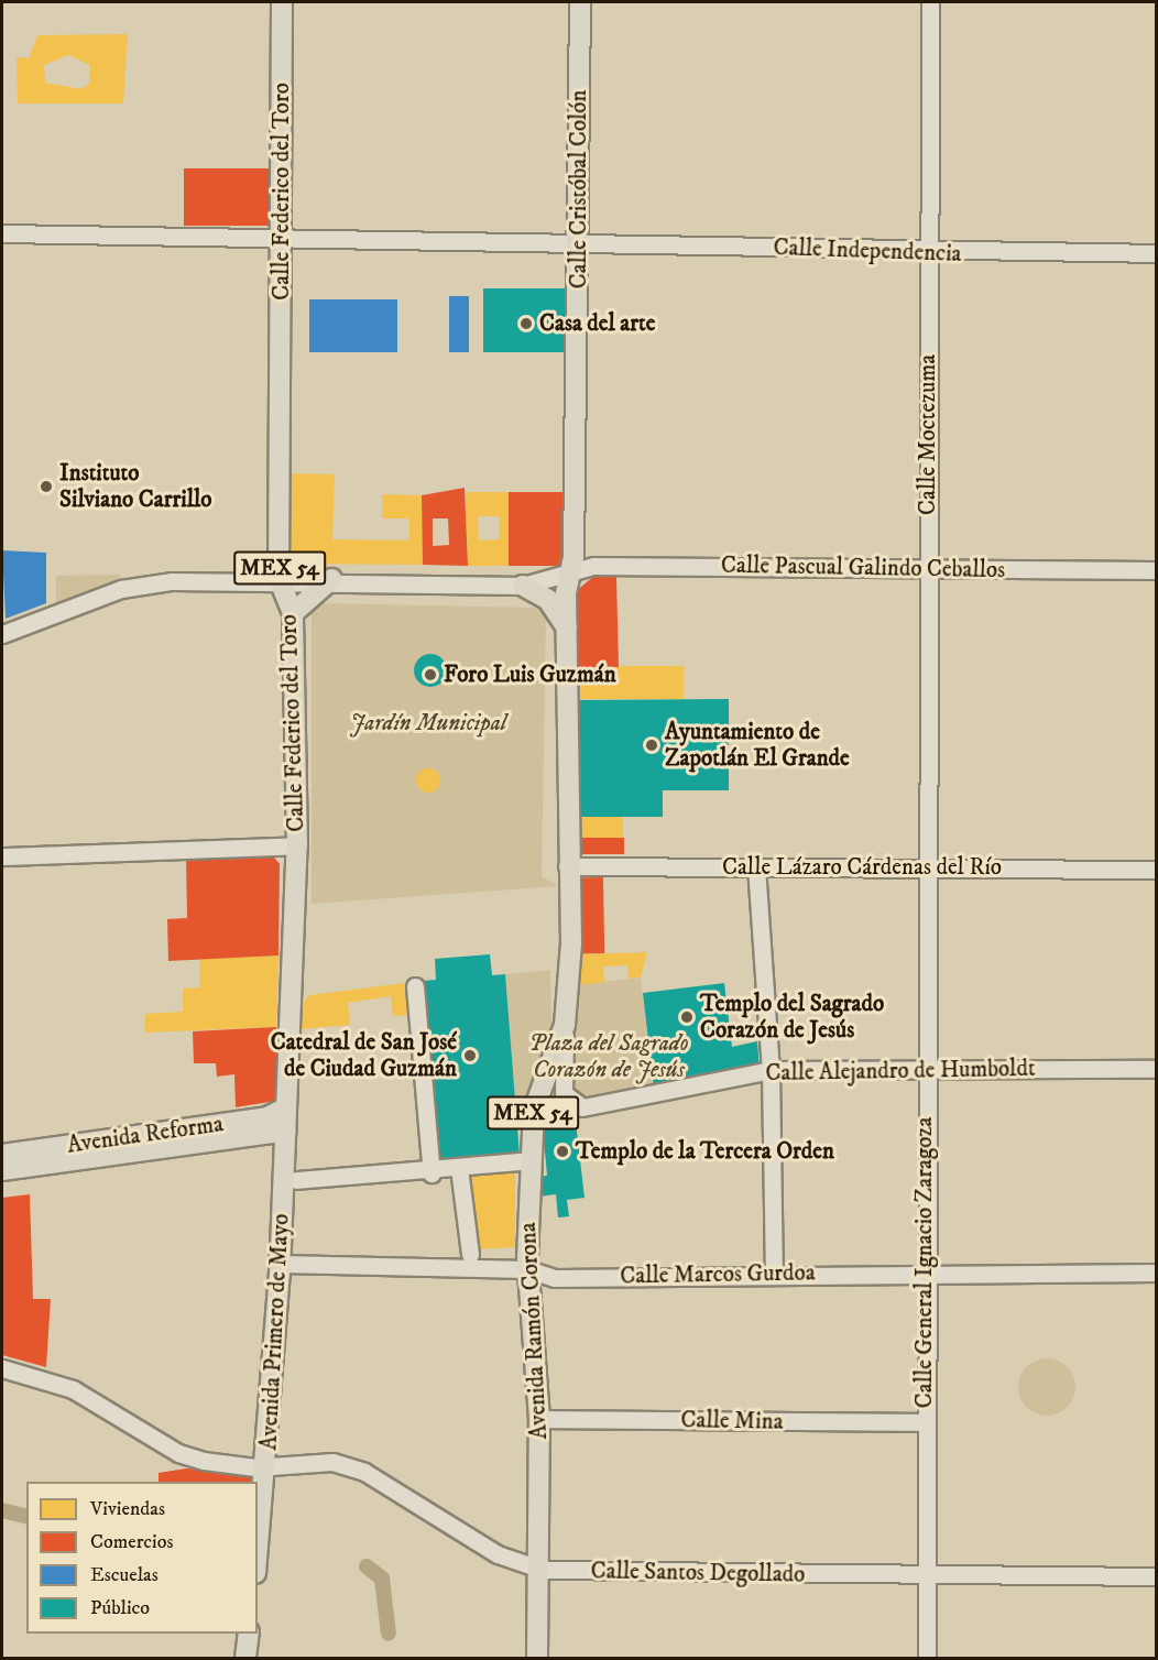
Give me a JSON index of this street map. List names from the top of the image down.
{
  "streets": {
    "main road": [
      "Calle Cristóbal Colón",
      "Calle Federico del Toro",
      "MEX 54",
      "Avenida Reforma",
      "Avenida Ramón Corona",
      "Avenida Primero de Mayo"
    ],
    "street": [
      "Calle Independencia",
      "Calle Moctezuma",
      "Calle Pascual Galindo Ceballos",
      "Calle Lázaro Cárdenas del Río",
      "Calle Alejandro de Humboldt",
      "Calle General Ignacio Zaragoza",
      "Calle Marcos Gurdoa",
      "Calle Mina",
      "Calle Santos Degollado"
    ]
  },
  "crossings": [
    ["Calle Cristóbal Colón", "Calle Independencia"],
    ["Calle Cristóbal Colón", "Calle Pascual Galindo Ceballos"],
    ["Calle Cristóbal Colón", "Avenida Ramón Corona"],
    ["Calle Federico del Toro", "Calle Independencia"],
    ["Calle Federico del Toro", "Calle Pascual Galindo Ceballos"],
    ["Calle Federico del Toro", "Avenida Reforma"],
    ["Calle Federico del Toro", "Avenida Primero de Mayo"],
    ["Calle Independencia", "Calle Moctezuma"],
    ["Calle Moctezuma", "Calle Pascual Galindo Ceballos"],
    ["Calle Moctezuma", "Calle Lázaro Cárdenas del Río"],
    ["Calle Moctezuma", "Calle General Ignacio Zaragoza"],
    ["Calle Pascual Galindo Ceballos", "Avenida Ramón Corona"],
    ["Calle Lázaro Cárdenas del Río", "Calle General Ignacio Zaragoza"],
    ["Calle Lázaro Cárdenas del Río", "Avenida Ramón Corona"],
    ["Calle Alejandro de Humboldt", "Calle General Ignacio Zaragoza"],
    ["Calle Alejandro de Humboldt", "Avenida Ramón Corona"],
    ["Avenida Reforma", "Avenida Primero de Mayo"],
    ["Calle General Ignacio Zaragoza", "Calle Marcos Gurdoa"],
    ["Calle General Ignacio Zaragoza", "Calle Mina"],
    ["Calle General Ignacio Zaragoza", "Calle Santos Degollado"],
    ["Calle Marcos Gurdoa", "Avenida Ramón Corona"],
    ["Calle Marcos Gurdoa", "Avenida Primero de Mayo"],
    ["Avenida Ramón Corona", "Calle Mina"],
    ["Avenida Ramón Corona", "Calle Santos Degollado"],
    ["Avenida Primero de Mayo", "Calle Santos Degollado"]
  ],
  "parks": ["Jardín Municipal", "Plaza del Sagrado Corazón de Jesús"],
  "places": [
    "Casa del arte",
    "Instituto Silviano Carrillo",
    "Foro Luis Guzmán",
    "Ayuntamiento de Zapotlán El Grande",
    "Templo del Sagrado Corazón de Jesús",
    "Catedral de San José de Ciudad Guzmán",
    "Templo de la Tercera Orden"
  ],
  "legend": [
    "Viviendas",
    "Comercios",
    "Escuelas",
    "Público"
  ]
}
